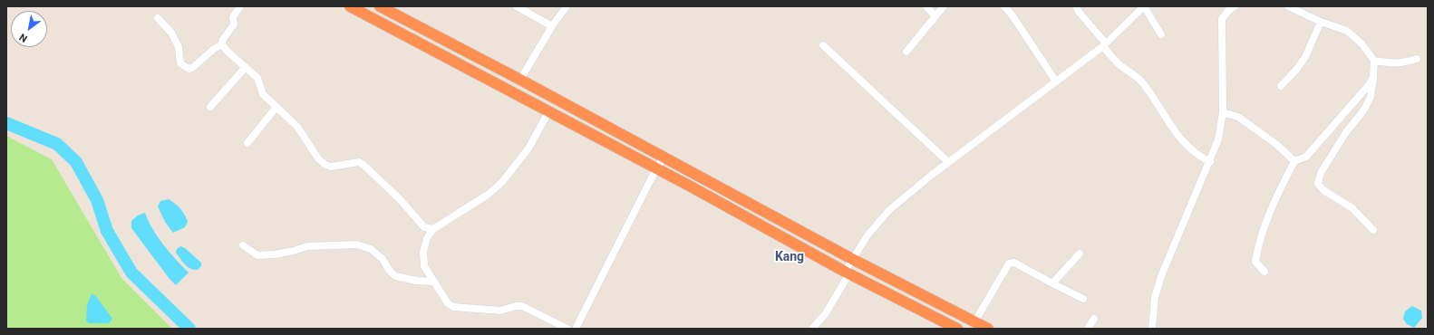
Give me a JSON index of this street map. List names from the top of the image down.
{
  "districts": ["Kang"],
  "north": "bottom left"
}
